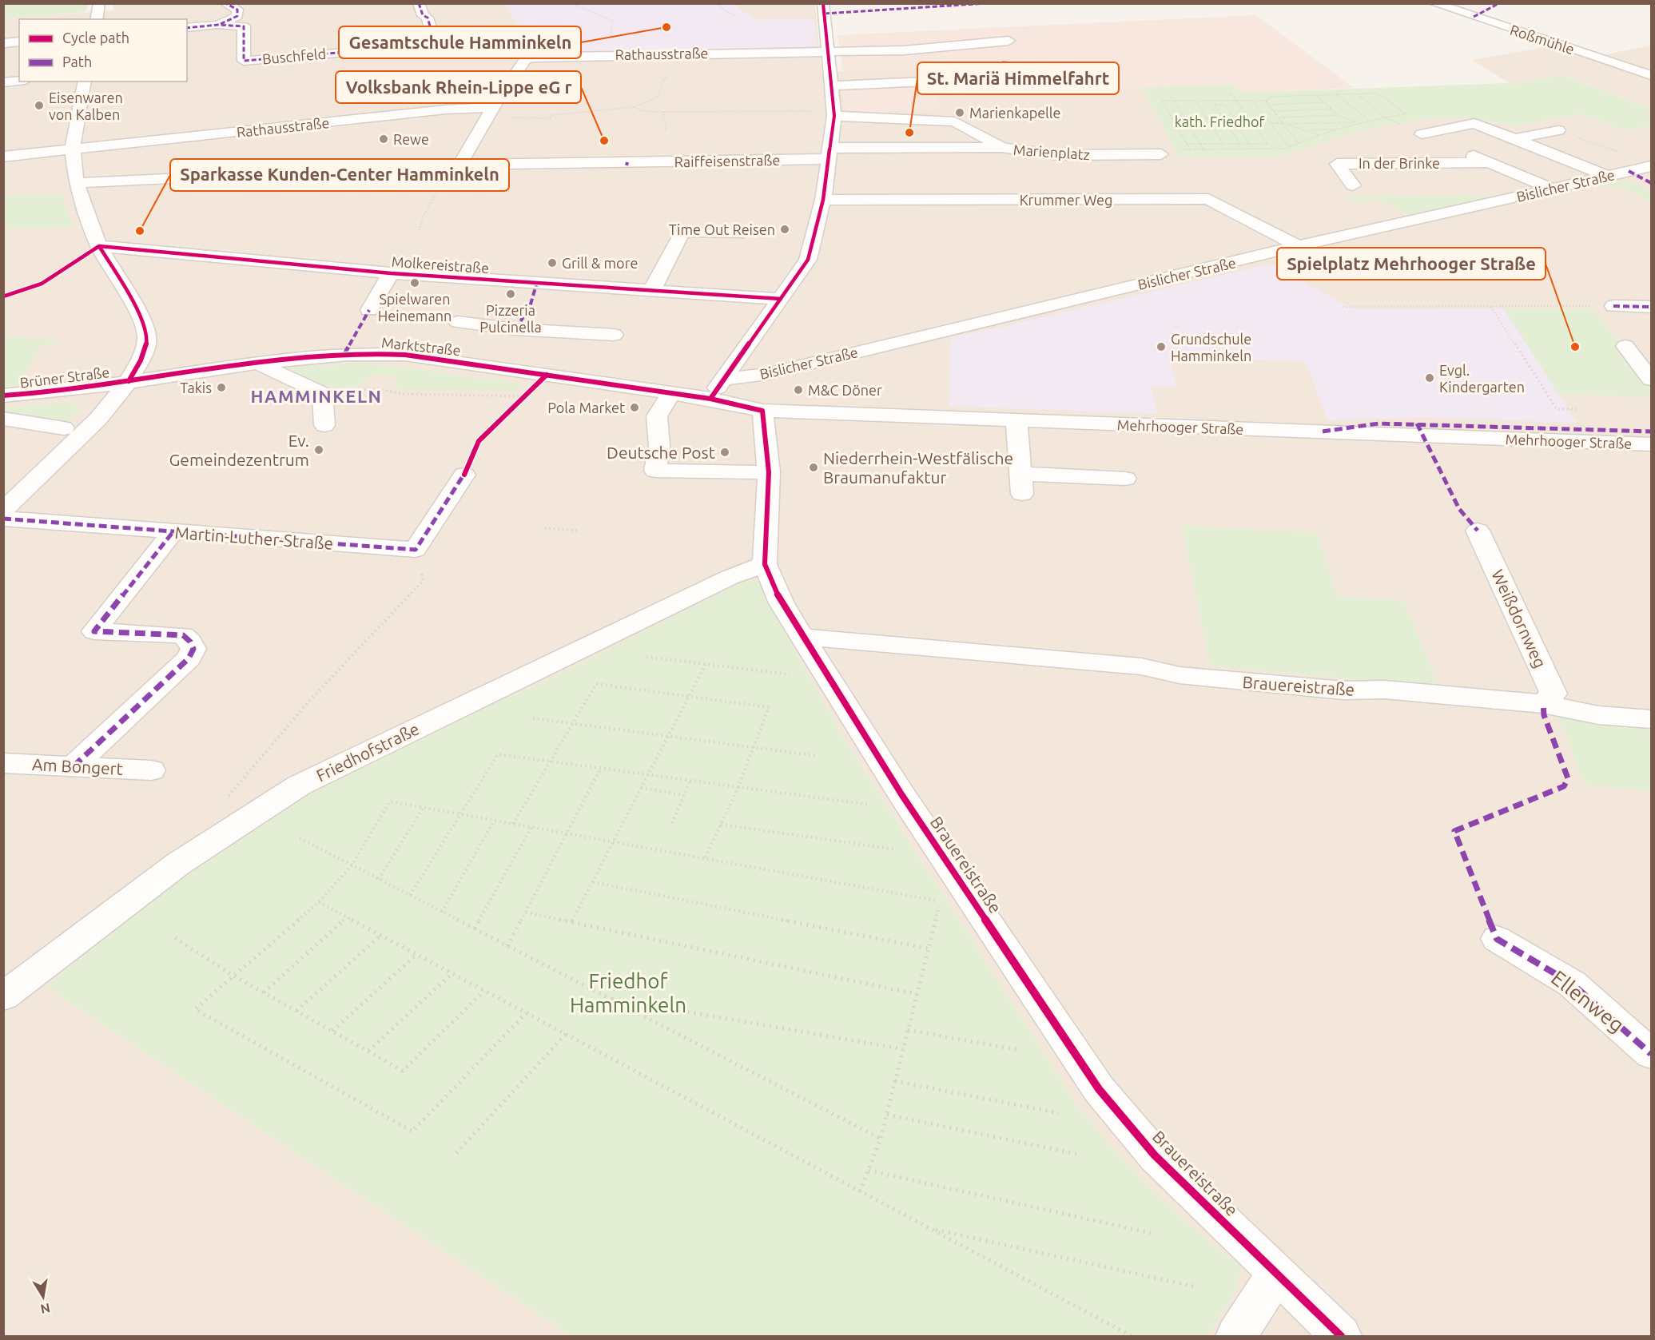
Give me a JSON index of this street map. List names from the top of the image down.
{
  "streets": {
    "street": [
      "Roßmühle",
      "Rathausstraße",
      "Buschfeld",
      "Marienplatz",
      "Raiffeisenstraße",
      "In der Brinke",
      "Bislicher Straße",
      "Krummer Weg",
      "Molkereistraße",
      "Marktstraße",
      "Brüner Straße",
      "Mehrhooger Straße",
      "Martin-Luther-Straße",
      "Weißdornweg",
      "Brauereistraße",
      "Friedhofstraße",
      "Am Bongert",
      "Ellenweg"
    ]
  },
  "crossings": [
    ["Rathausstraße", "Raiffeisenstraße"],
    ["Marienplatz", "Raiffeisenstraße"],
    ["In der Brinke", "Bislicher Straße"],
    ["Bislicher Straße", "Krummer Weg"],
    ["Marktstraße", "Brüner Straße"],
    ["Marktstraße", "Mehrhooger Straße"],
    ["Mehrhooger Straße", "Brauereistraße"],
    ["Weißdornweg", "Brauereistraße"],
    ["Brauereistraße", "Friedhofstraße"]
  ],
  "districts": ["HAMMINKELN"],
  "parks": ["kath. Friedhof", "Friedhof Hamminkeln"],
  "places": [
    "Gesamtschule Hamminkeln",
    "Eisenwaren von Kalben",
    "Marienkapelle",
    "St. Mariä Himmelfahrt",
    "Rewe",
    "Volksbank Rhein-Lippe eG r",
    "Time Out Reisen",
    "Sparkasse Kunden-Center Hamminkeln",
    "Grill & more",
    "Spielwaren Heinemann",
    "Pizzeria Pulcinella",
    "Grundschule Hamminkeln",
    "Spielplatz Mehrhooger Straße",
    "Evgl. Kindergarten",
    "Takis",
    "M&C Döner",
    "Pola Market",
    "Ev. Gemeindezentrum",
    "Deutsche Post",
    "Niederrhein-Westfälische Braumanufaktur"
  ],
  "legend": ["Cycle path", "Path"],
  "north": "bottom"
}
